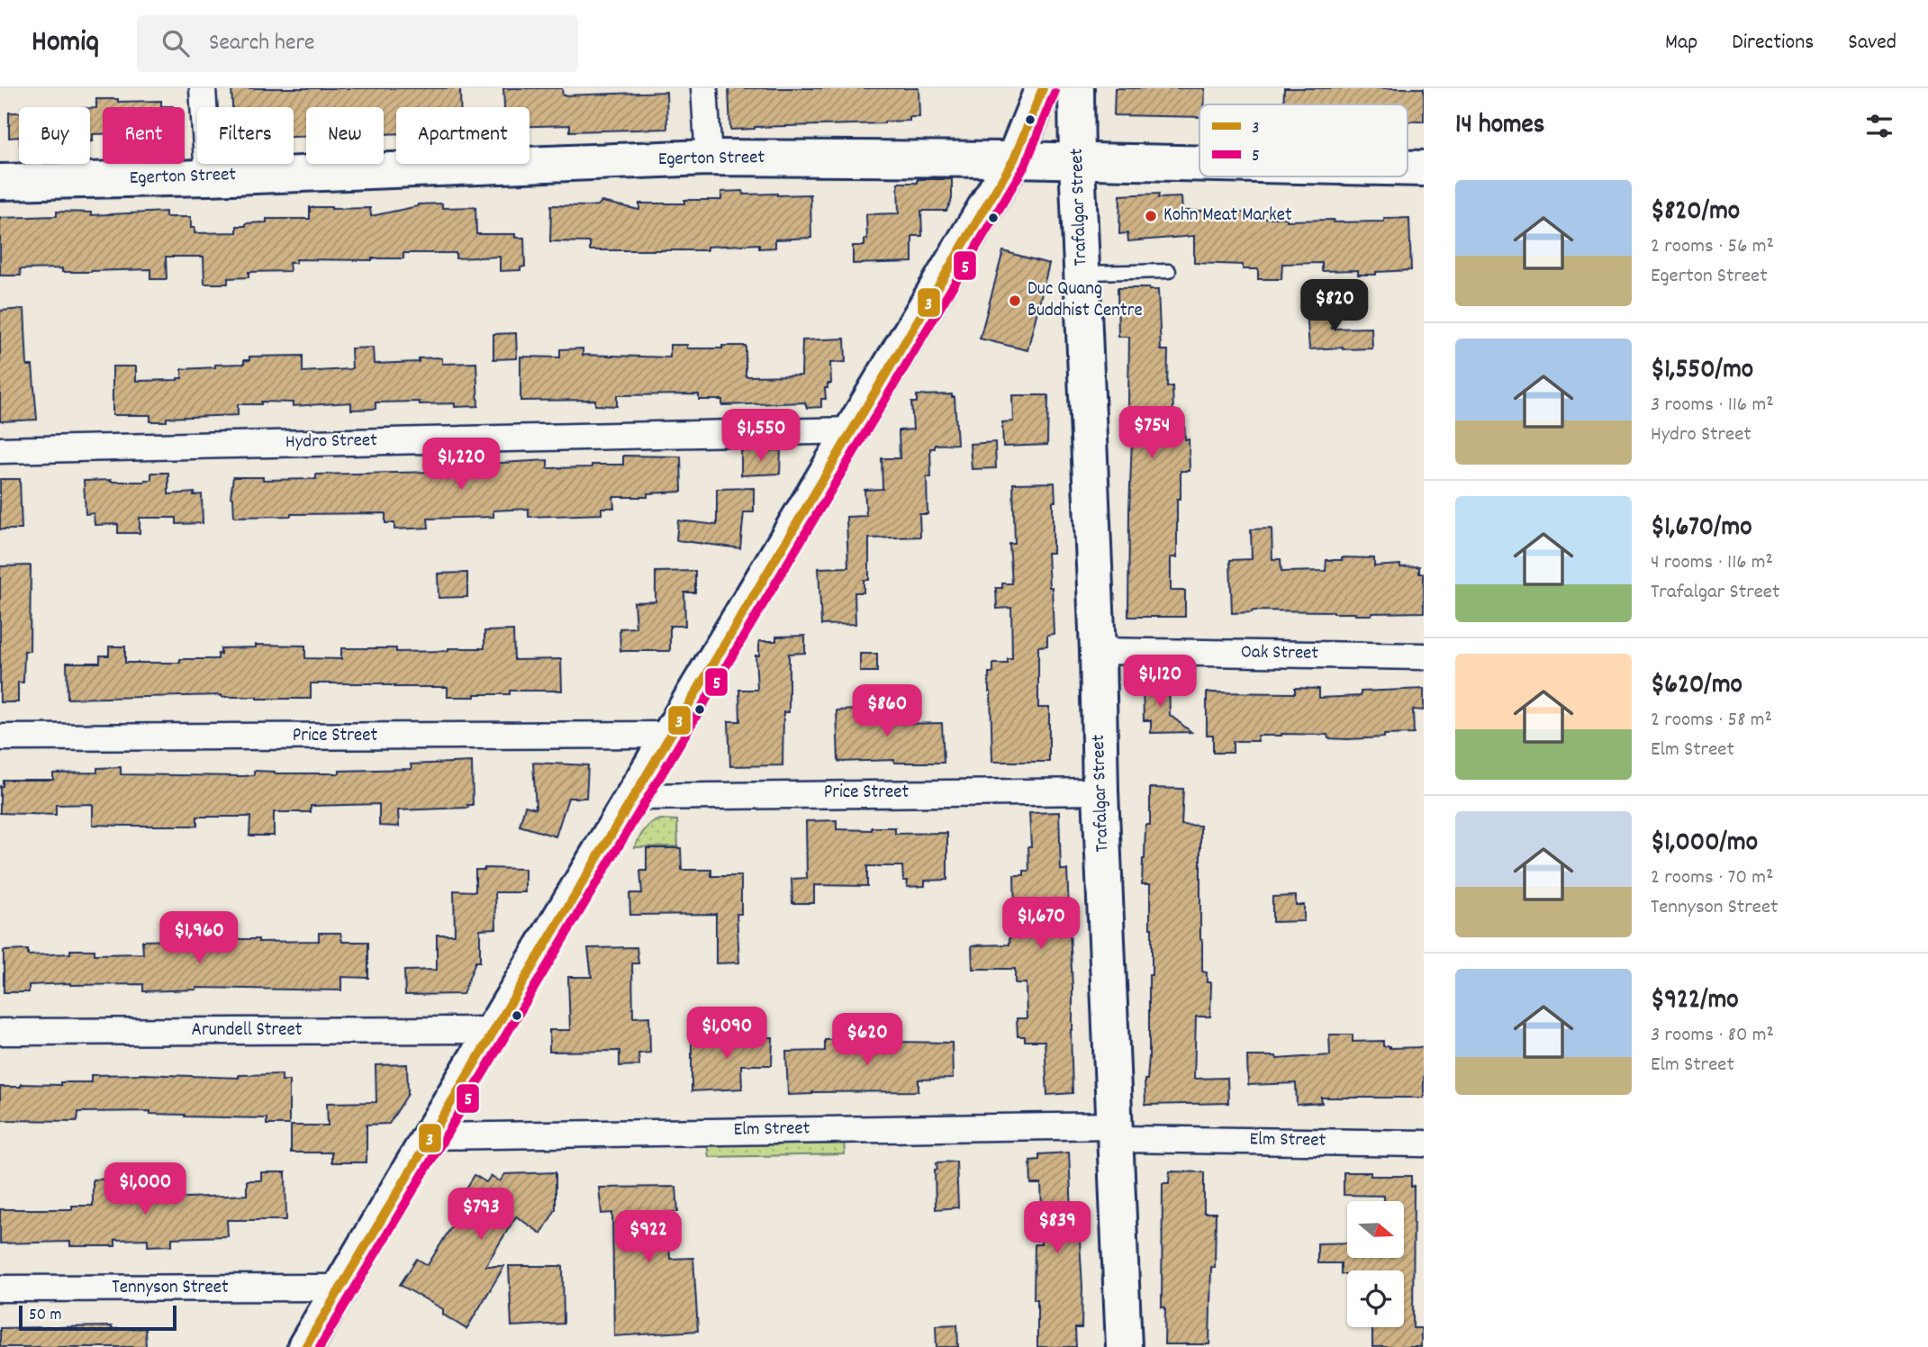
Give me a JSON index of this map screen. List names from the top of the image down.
{
  "streets": {
    "main road": ["Egerton Street", "Trafalgar Street"],
    "street": [
      "Hydro Street",
      "Oak Street",
      "Price Street",
      "Arundell Street",
      "Elm Street",
      "Tennyson Street"
    ]
  },
  "crossings": [
    ["Egerton Street", "Trafalgar Street"],
    ["Trafalgar Street", "Oak Street"],
    ["Trafalgar Street", "Price Street"],
    ["Trafalgar Street", "Elm Street"]
  ],
  "places": ["Kohn Meat Market", "Duc Quang Buddhist Centre"],
  "lines": ["transit line 3", "transit line 5"],
  "legend": ["3", "5"],
  "scale_bar": "50 m",
  "north": "right",
  "page": {
    "header": "Homiq",
    "search": "Search here",
    "nav": ["Map", "Directions", "Saved"],
    "heading": "14 homes",
    "chip": [
      "Buy",
      "Rent",
      "Filters",
      "New",
      "Apartment"
    ],
    "list": [
      {
        "name": "$820/mo",
        "note": "2 rooms · 56 m² · Egerton Street"
      },
      {
        "name": "$1,550/mo",
        "note": "3 rooms · 116 m² · Hydro Street"
      },
      {
        "name": "$1,670/mo",
        "note": "4 rooms · 116 m² · Trafalgar Street"
      },
      {
        "name": "$620/mo",
        "note": "2 rooms · 58 m² · Elm Street"
      },
      {
        "name": "$1,000/mo",
        "note": "2 rooms · 70 m² · Tennyson Street"
      },
      {
        "name": "$922/mo",
        "note": "3 rooms · 80 m² · Elm Street"
      }
    ],
    "price": [
      "$820",
      "$754",
      "$1,550",
      "$1,220",
      "$1,120",
      "$860",
      "$1,670",
      "$1,960",
      "$1,090",
      "$620",
      "$1,000",
      "$793",
      "$839",
      "$922"
    ],
    "scale": "50 m"
  }
}
